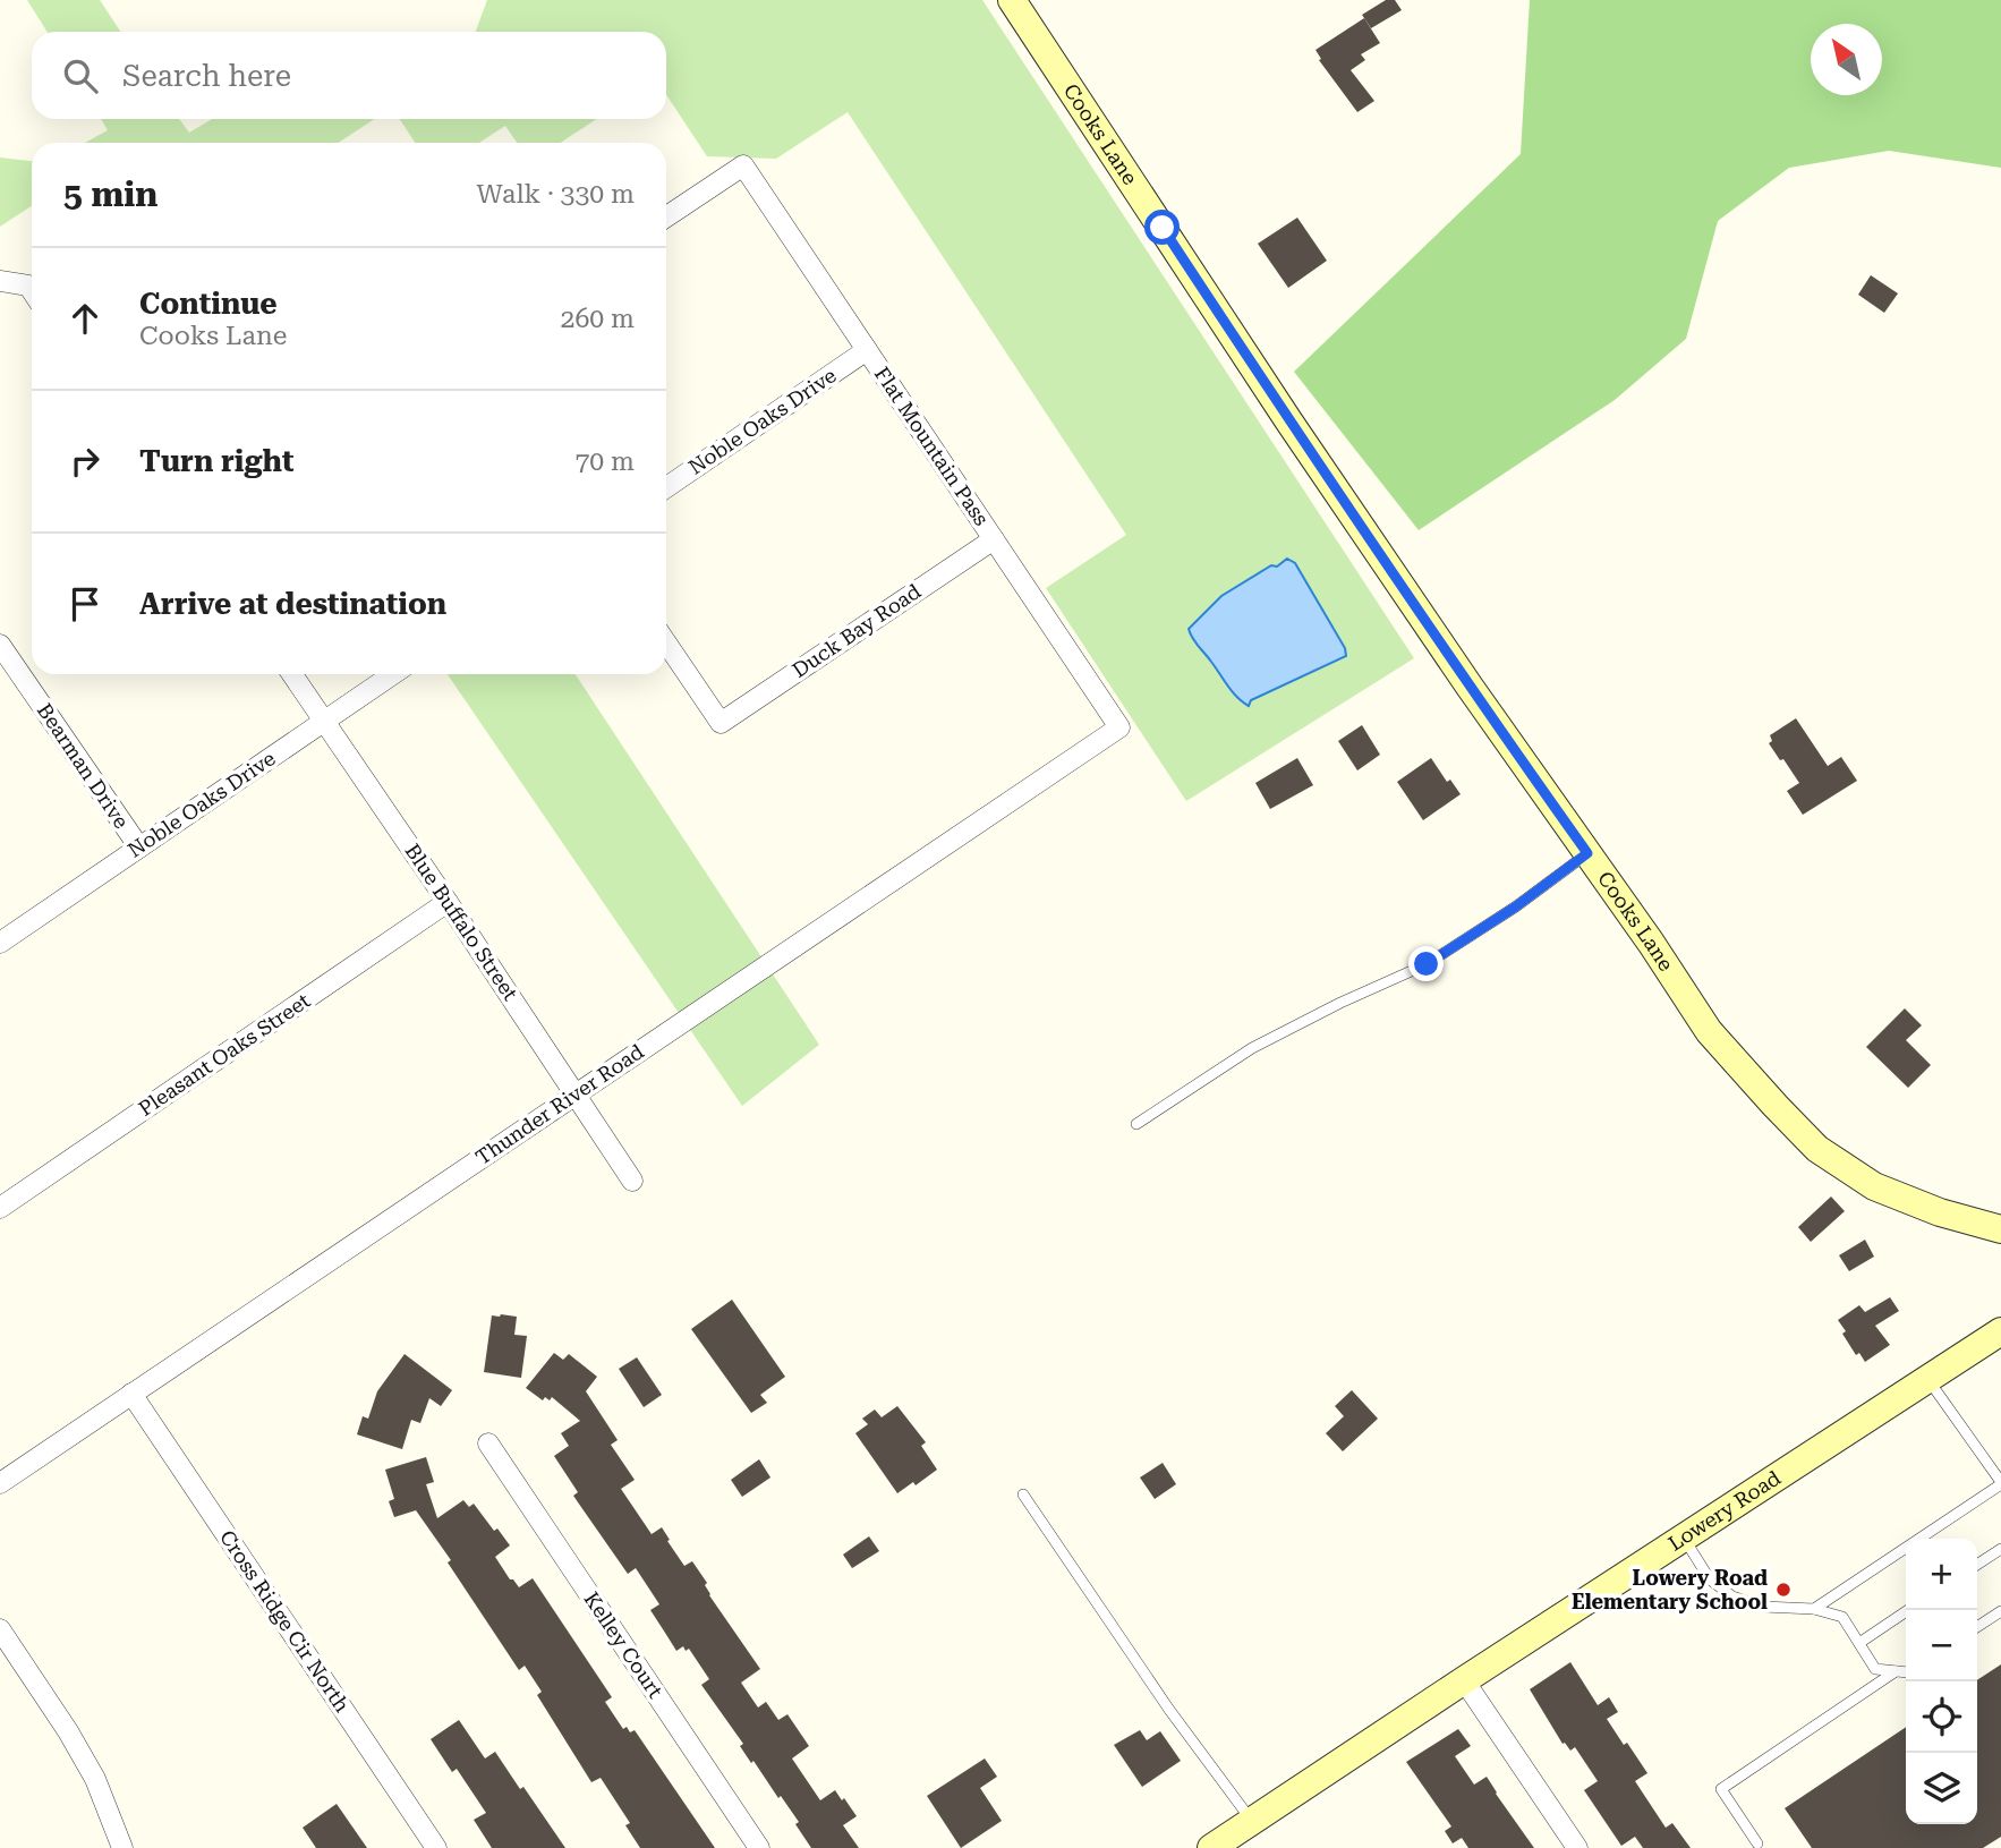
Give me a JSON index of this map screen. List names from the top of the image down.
{
  "streets": {
    "street": [
      "Cooks Lane",
      "Noble Oaks Drive",
      "Flat Mountain Pass",
      "Duck Bay Road",
      "Bearman Drive",
      "Blue Buffalo Street",
      "Pleasant Oaks Street",
      "Thunder River Road",
      "Lowery Road",
      "Cross Ridge Cir North",
      "Kelley Court"
    ]
  },
  "crossings": [
    ["Noble Oaks Drive", "Flat Mountain Pass"],
    ["Noble Oaks Drive", "Bearman Drive"],
    ["Noble Oaks Drive", "Blue Buffalo Street"],
    ["Flat Mountain Pass", "Duck Bay Road"],
    ["Flat Mountain Pass", "Thunder River Road"],
    ["Blue Buffalo Street", "Pleasant Oaks Street"],
    ["Blue Buffalo Street", "Thunder River Road"],
    ["Thunder River Road", "Cross Ridge Cir North"]
  ],
  "places": ["Lowery Road Elementary School"],
  "north": "top left",
  "page": {
    "search": "Search here",
    "heading": ["5 min", "Walk · 330 m"],
    "list": [
      ["Continue", "Cooks Lane", "260 m"],
      ["Turn right", "70 m"],
      "Arrive at destination"
    ],
    "map_buttons": ["+", "−"]
  }
}
